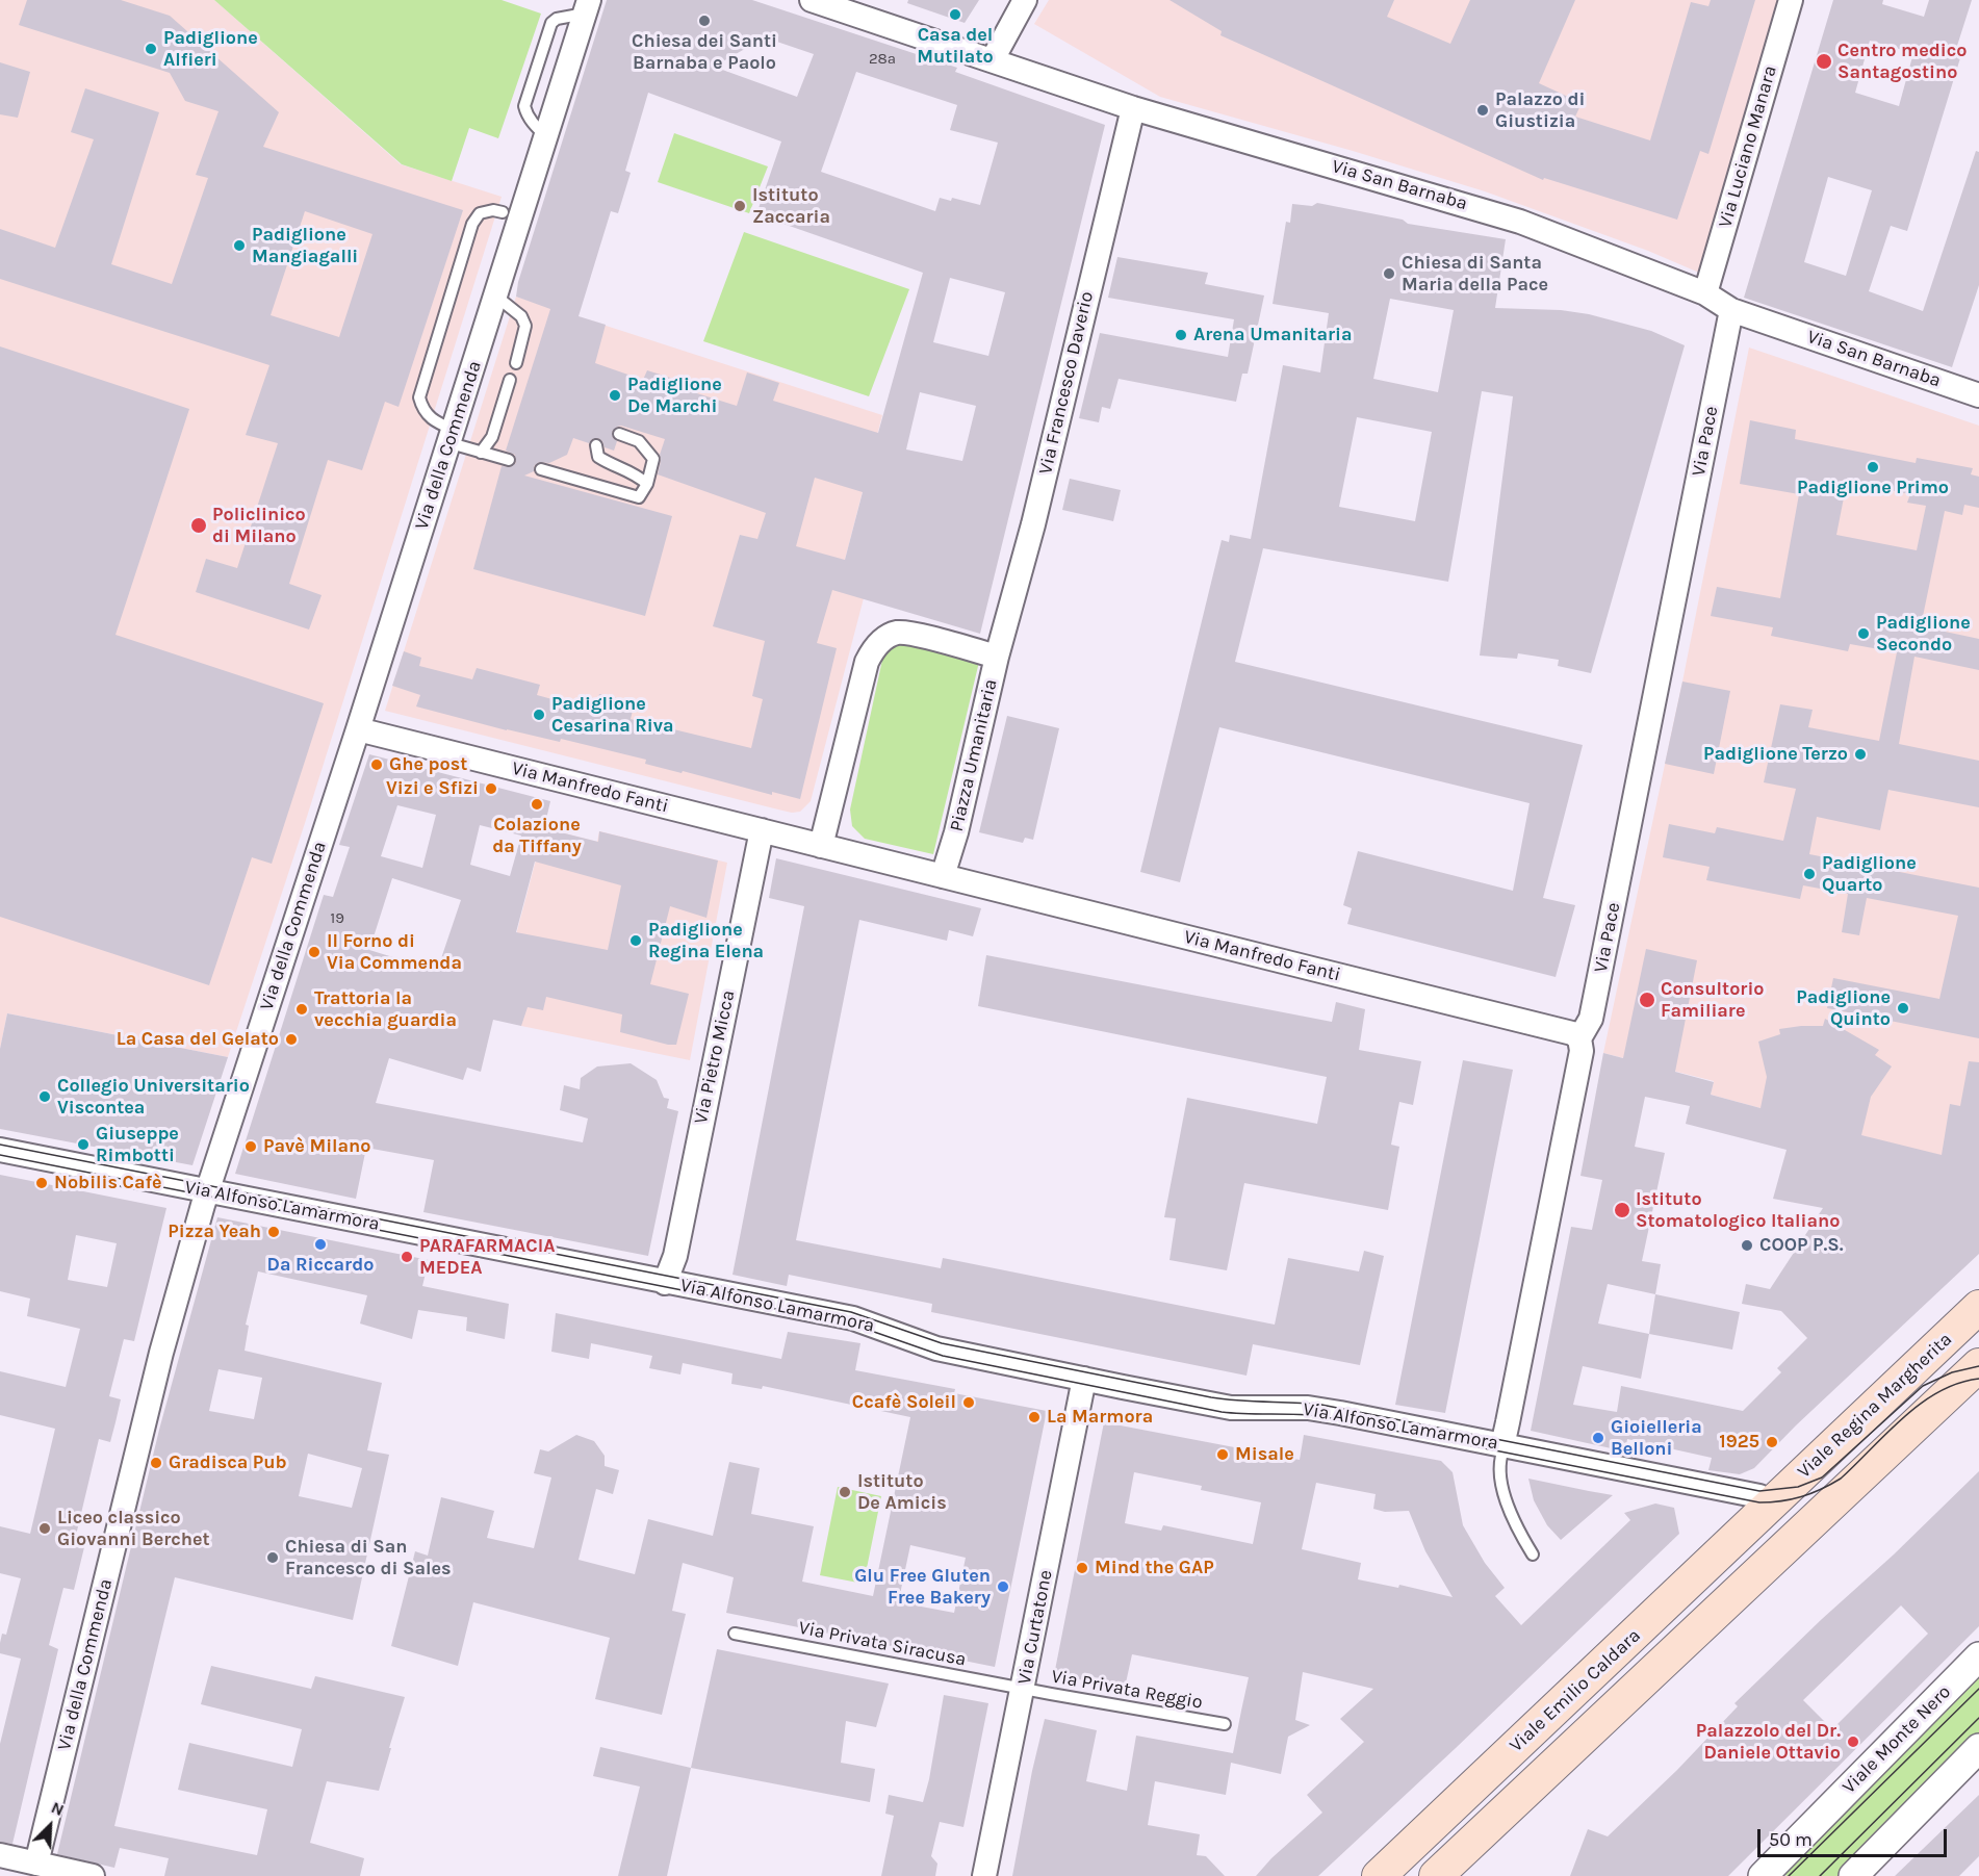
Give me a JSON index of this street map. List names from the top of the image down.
{
  "streets": {
    "main road": ["Viale Regina Margherita", "Viale Emilio Caldara"],
    "street": [
      "Via Luciano Manara",
      "Via San Barnaba",
      "Via Francesco Daverio",
      "Via Pace",
      "Via della Commenda",
      "Piazza Umanitaria",
      "Via Manfredo Fanti",
      "Via Pietro Micca",
      "Via Alfonso Lamarmora",
      "Via Curtatone",
      "Viale Monte Nero"
    ],
    "lane": ["Via Privata Siracusa", "Via Privata Reggio"]
  },
  "crossings": [
    ["Via Luciano Manara", "Via San Barnaba"],
    ["Via San Barnaba", "Via Francesco Daverio"],
    ["Via San Barnaba", "Via Pace"],
    ["Via Francesco Daverio", "Piazza Umanitaria"],
    ["Via Pace", "Via Manfredo Fanti"],
    ["Via Pace", "Via Alfonso Lamarmora"],
    ["Via della Commenda", "Via Manfredo Fanti"],
    ["Via della Commenda", "Via Alfonso Lamarmora"],
    ["Piazza Umanitaria", "Via Manfredo Fanti"],
    ["Via Manfredo Fanti", "Via Pietro Micca"],
    ["Via Pietro Micca", "Via Alfonso Lamarmora"],
    ["Via Alfonso Lamarmora", "Viale Regina Margherita"],
    ["Via Alfonso Lamarmora", "Via Curtatone"],
    ["Via Alfonso Lamarmora", "Viale Emilio Caldara"],
    ["Viale Regina Margherita", "Viale Emilio Caldara"],
    ["Via Curtatone", "Via Privata Siracusa"],
    ["Via Curtatone", "Via Privata Reggio"],
    ["Via Privata Siracusa", "Via Privata Reggio"]
  ],
  "places": [
    "Casa del Mutilato",
    "Chiesa dei Santi Barnaba e Paolo",
    "Padiglione Alfieri",
    "Centro medico Santagostino",
    "Palazzo di Giustizia",
    "Istituto Zaccaria",
    "Padiglione Mangiagalli",
    "Chiesa di Santa Maria della Pace",
    "Arena Umanitaria",
    "Padiglione De Marchi",
    "Padiglione Primo",
    "Policlinico di Milano",
    "Padiglione Secondo",
    "Padiglione Cesarina Riva",
    "Padiglione Terzo",
    "Ghe post",
    "Vizi e Sfizi",
    "Colazione da Tiffany",
    "Padiglione Quarto",
    "Padiglione Regina Elena",
    "Il Forno di Via Commenda",
    "Consultorio Familiare",
    "Padiglione Quinto",
    "Trattoria la vecchia guardia",
    "La Casa del Gelato",
    "Collegio Universitario Viscontea",
    "Giuseppe Rimbotti",
    "Pavè Milano",
    "Nobilis Cafè",
    "Istituto Stomatologico Italiano",
    "Pizza Yeah",
    "Da Riccardo",
    "COOP P.S.",
    "PARAFARMACIA MEDEA",
    "Ccafè Soleil",
    "La Marmora",
    "Gioielleria Belloni",
    "1925",
    "Misale",
    "Gradisca Pub",
    "Istituto De Amicis",
    "Liceo classico Giovanni Berchet",
    "Chiesa di San Francesco di Sales",
    "Mind the GAP",
    "Glu Free Gluten Free Bakery",
    "Palazzolo del Dr. Daniele Ottavio"
  ],
  "house_numbers": ["28a", "19"],
  "scale_bar": "50 m",
  "north": "top right"
}
